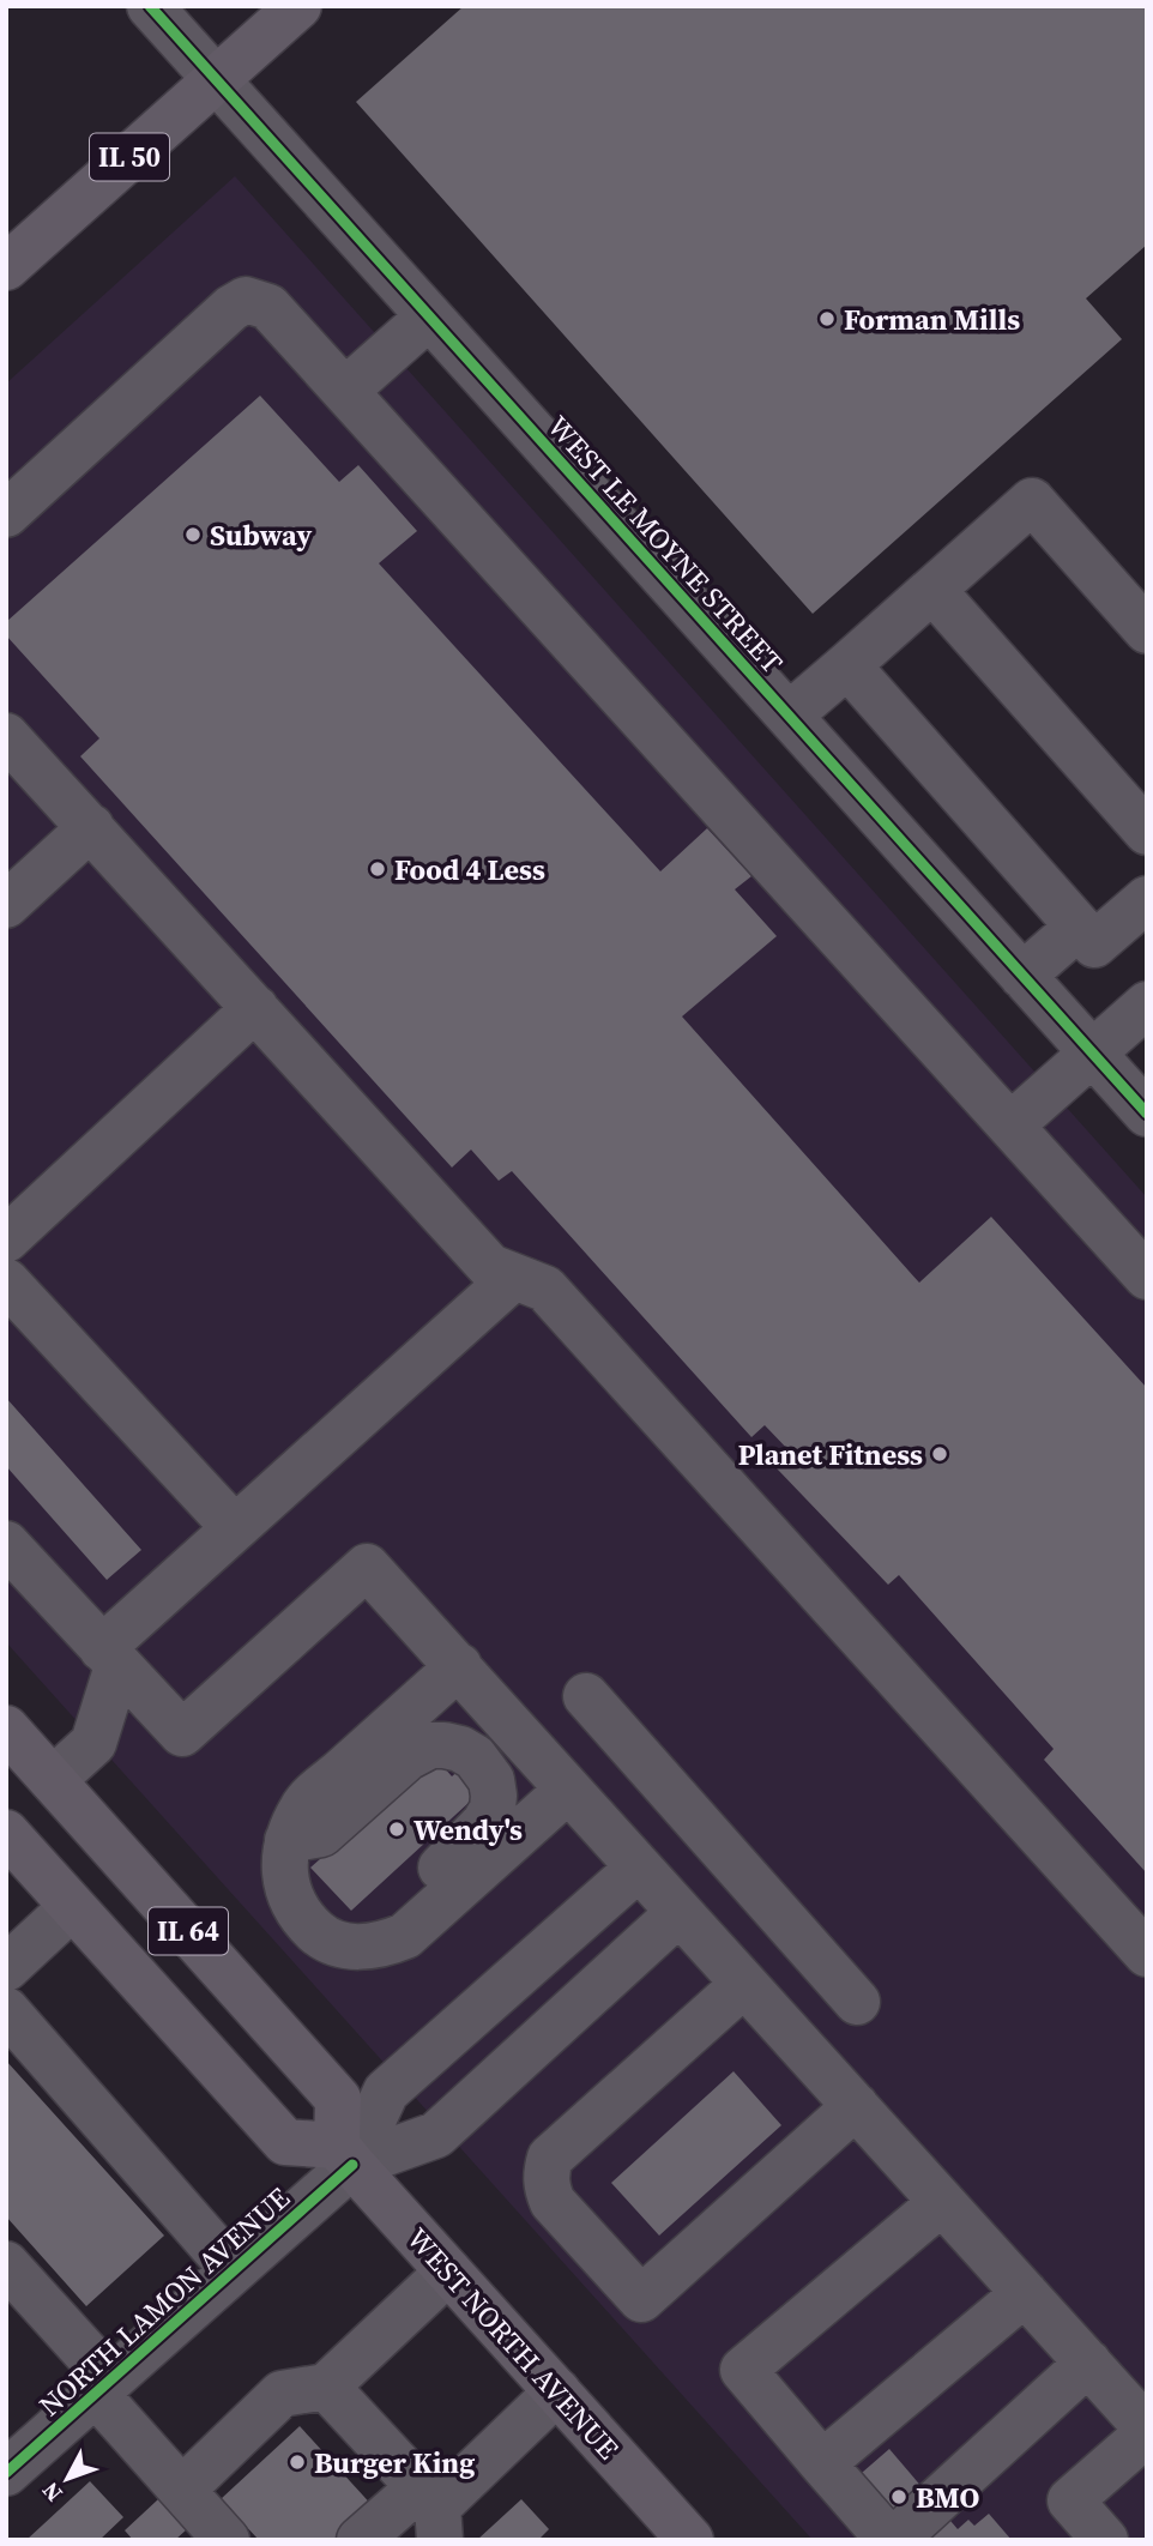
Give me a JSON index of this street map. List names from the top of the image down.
{
  "streets": {
    "main road": ["IL 50", "IL 64", "WEST NORTH AVENUE"],
    "street": ["WEST LE MOYNE STREET", "NORTH LAMON AVENUE"]
  },
  "crossings": [
    ["IL 50", "WEST LE MOYNE STREET"],
    ["IL 64", "NORTH LAMON AVENUE"],
    ["IL 64", "WEST NORTH AVENUE"],
    ["NORTH LAMON AVENUE", "WEST NORTH AVENUE"]
  ],
  "places": [
    "Forman Mills",
    "Subway",
    "Food 4 Less",
    "Planet Fitness",
    "Wendy's",
    "Burger King",
    "BMO"
  ],
  "north": "bottom left"
}
